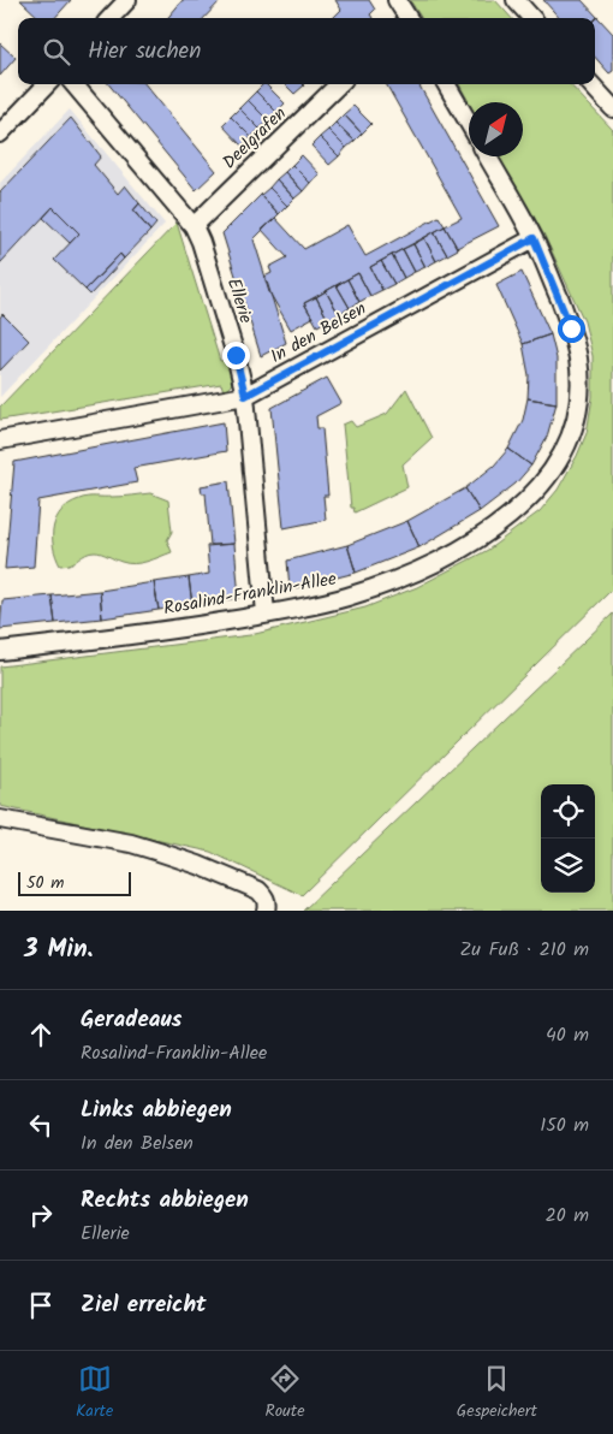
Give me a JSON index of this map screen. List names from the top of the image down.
{
  "streets": {
    "street": [
      "Deelgrafen",
      "Ellerie",
      "In den Belsen",
      "Rosalind-Franklin-Allee"
    ]
  },
  "crossings": [
    ["Deelgrafen", "Ellerie"],
    ["Ellerie", "In den Belsen"],
    ["Ellerie", "Rosalind-Franklin-Allee"],
    ["In den Belsen", "Rosalind-Franklin-Allee"]
  ],
  "scale_bar": "50 m",
  "north": "top right",
  "page": {
    "search": "Hier suchen",
    "scale": "50 m",
    "heading": ["3 Min.", "Zu Fuß · 210 m"],
    "list": [
      ["Geradeaus", "Rosalind-Franklin-Allee", "40 m"],
      ["Links abbiegen", "In den Belsen", "150 m"],
      ["Rechts abbiegen", "Ellerie", "20 m"],
      "Ziel erreicht"
    ],
    "nav": ["Karte", "Route", "Gespeichert"]
  }
}
